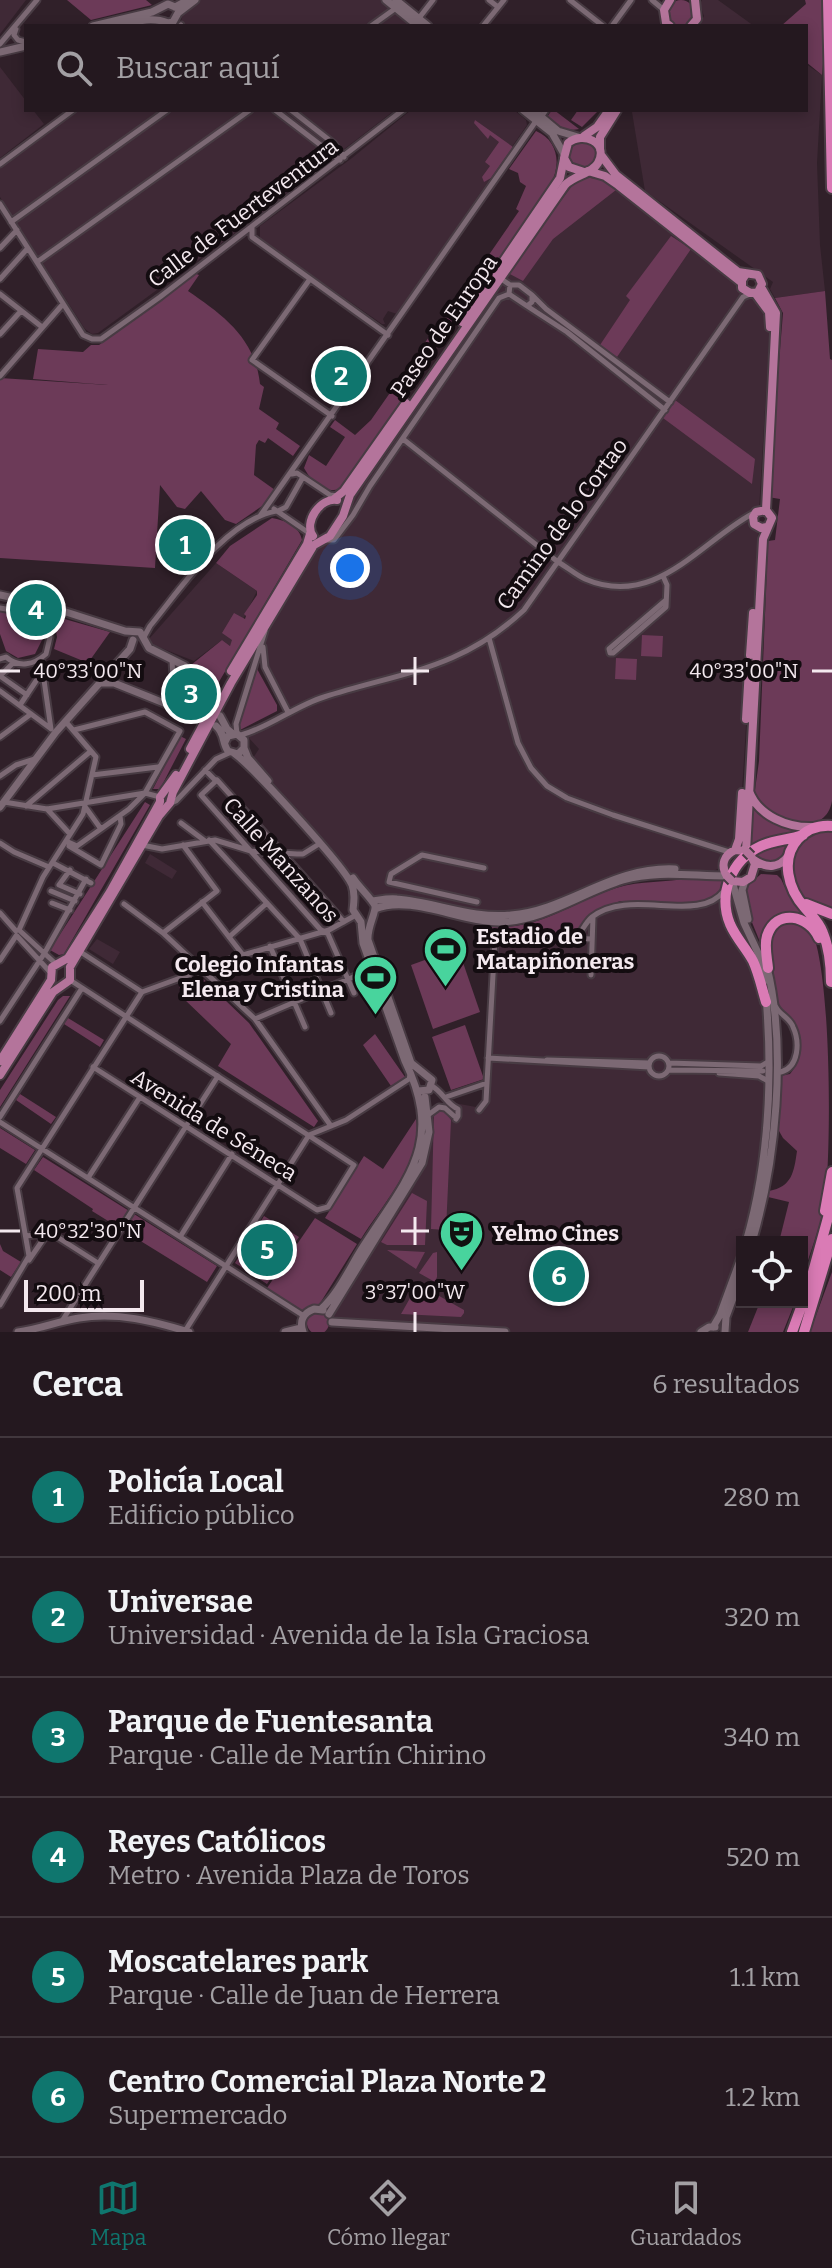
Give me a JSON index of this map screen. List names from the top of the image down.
{
  "streets": {
    "main road": ["Paseo de Europa"],
    "street": [
      "Calle de Fuerteventura",
      "Camino de lo Cortao",
      "Calle Manzanos",
      "Avenida de Séneca"
    ]
  },
  "places": {
    "sports": ["Estadio de Matapiñoneras", "Colegio Infantas Elena y Cristina"],
    "theatre": ["Yelmo Cines"]
  },
  "scale_bar": "200 m",
  "page": {
    "search": "Buscar aquí",
    "pins": [
      "2",
      "1",
      "4",
      "3",
      "5",
      "6"
    ],
    "scale": "200 m",
    "heading": ["Cerca", "6 resultados"],
    "list": [
      {
        "mark": "1",
        "name": "Policía Local",
        "note": "Edificio público",
        "value": "280 m"
      },
      {
        "mark": "2",
        "name": "Universae",
        "note": "Universidad · Avenida de la Isla Graciosa",
        "value": "320 m"
      },
      {
        "mark": "3",
        "name": "Parque de Fuentesanta",
        "note": "Parque · Calle de Martín Chirino",
        "value": "340 m"
      },
      {
        "mark": "4",
        "name": "Reyes Católicos",
        "note": "Metro · Avenida Plaza de Toros",
        "value": "520 m"
      },
      {
        "mark": "5",
        "name": "Moscatelares park",
        "note": "Parque · Calle de Juan de Herrera",
        "value": "1.1 km"
      },
      {
        "mark": "6",
        "name": "Centro Comercial Plaza Norte 2",
        "note": "Supermercado",
        "value": "1.2 km"
      }
    ],
    "nav": ["Mapa", "Cómo llegar", "Guardados"]
  },
  "coordinates": ["40°33'00\"N", "40°32'30\"N", "3°37'00\"W"]
}
